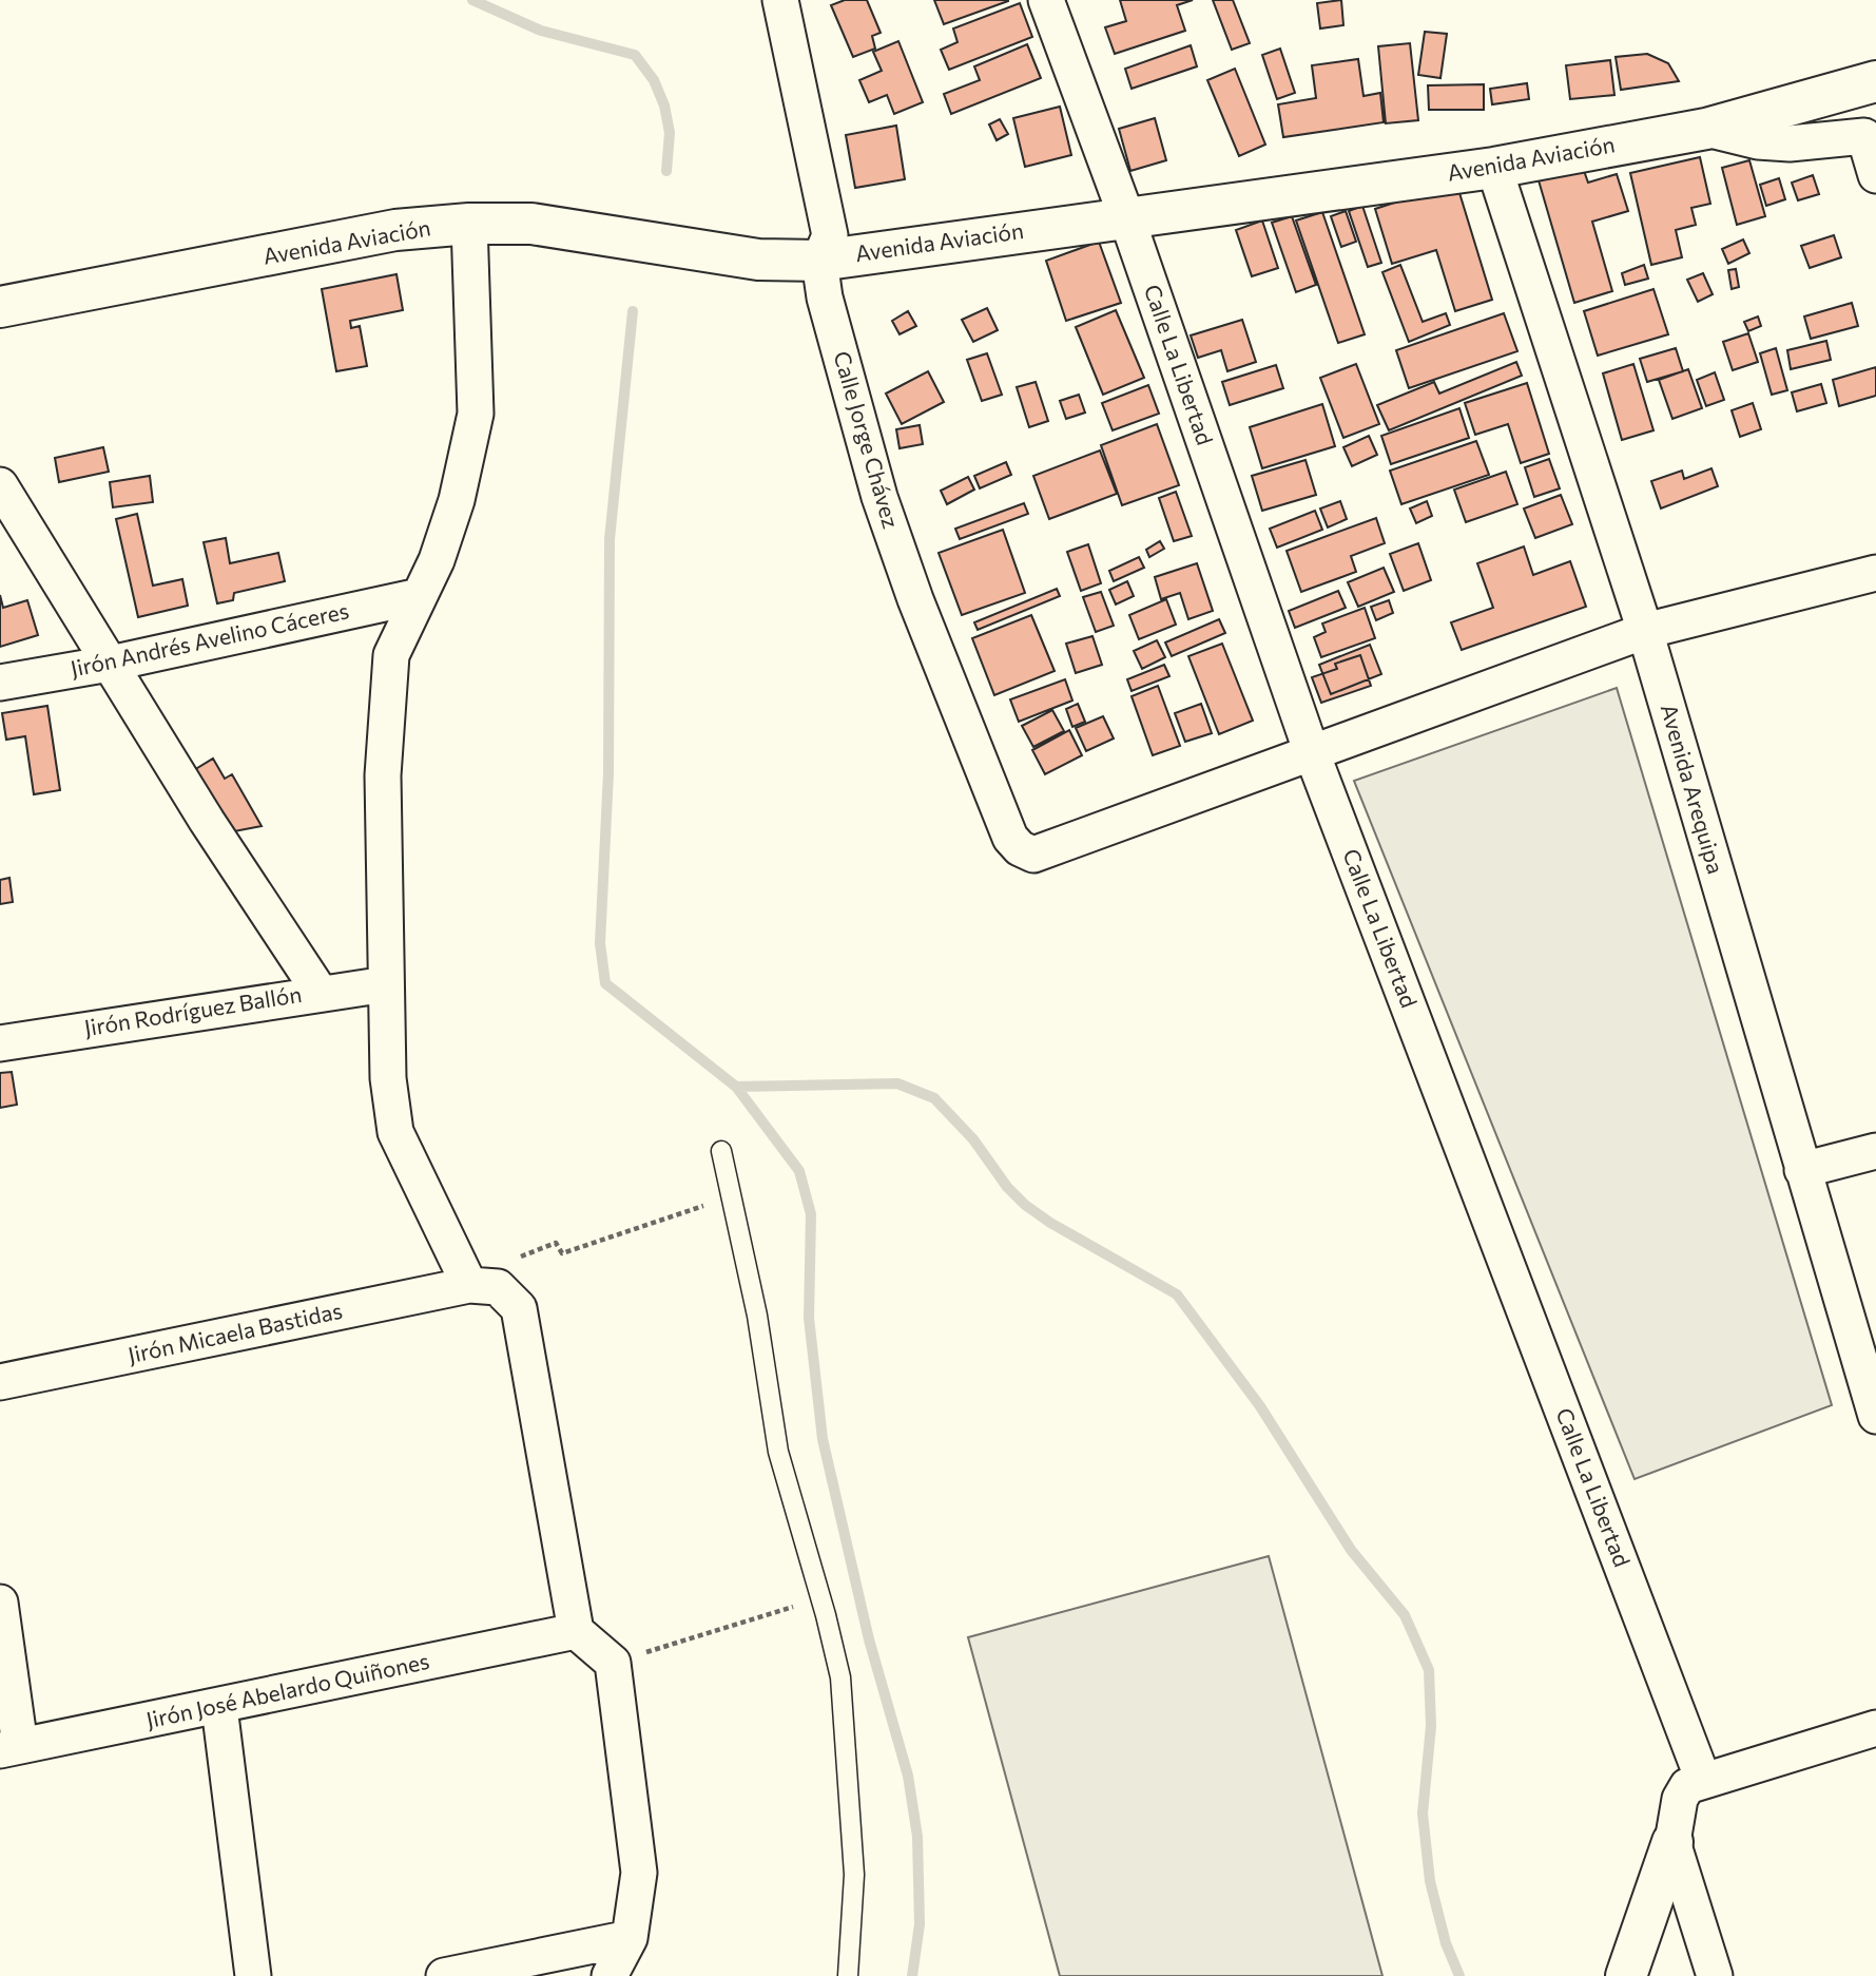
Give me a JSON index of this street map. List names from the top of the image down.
{
  "streets": {
    "street": [
      "Avenida Aviación",
      "Calle La Libertad",
      "Calle Jorge Chávez",
      "Jirón Andrés Avelino Cáceres",
      "Avenida Arequipa",
      "Jirón Rodríguez Ballón",
      "Jirón Micaela Bastidas",
      "Jirón José Abelardo Quiñones"
    ]
  },
  "crossings": [
    ["Avenida Aviación", "Calle La Libertad"],
    ["Avenida Aviación", "Calle Jorge Chávez"],
    ["Avenida Aviación", "Avenida Arequipa"],
    ["Calle La Libertad", "Calle Jorge Chávez"]
  ]
}
